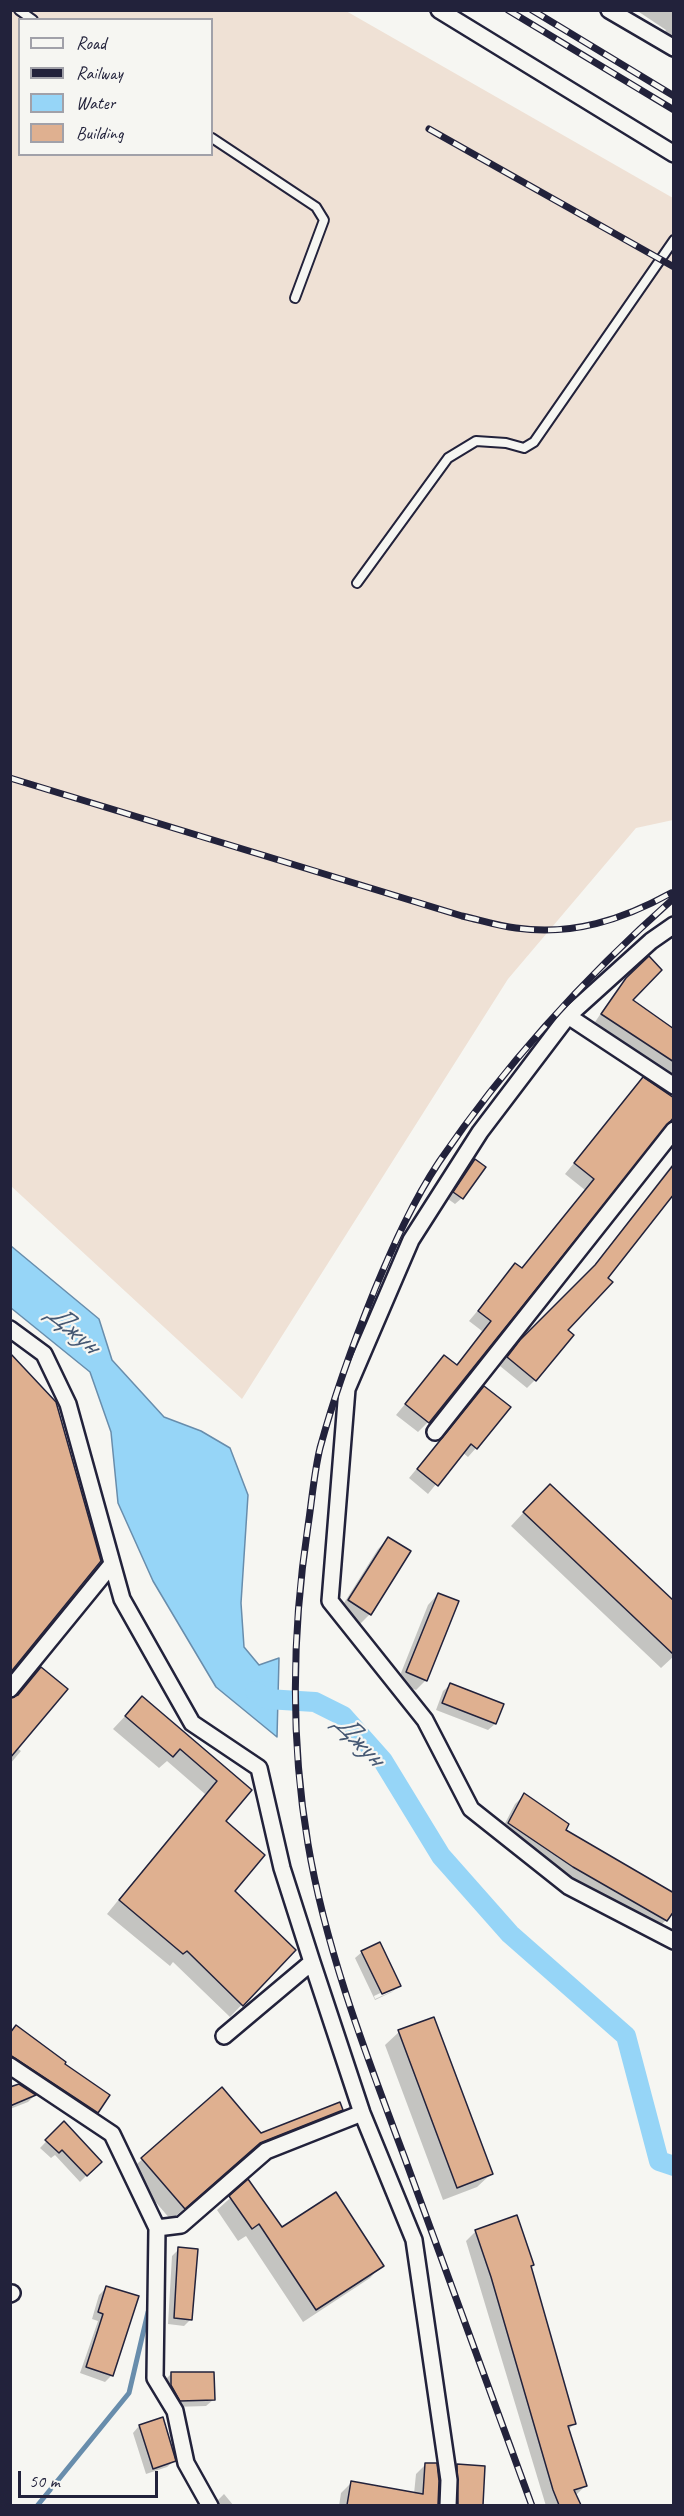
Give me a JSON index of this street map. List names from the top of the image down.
{
  "water": ["Джун"],
  "legend": [
    "Road",
    "Railway",
    "Water",
    "Building"
  ],
  "scale_bar": "50 m"
}
